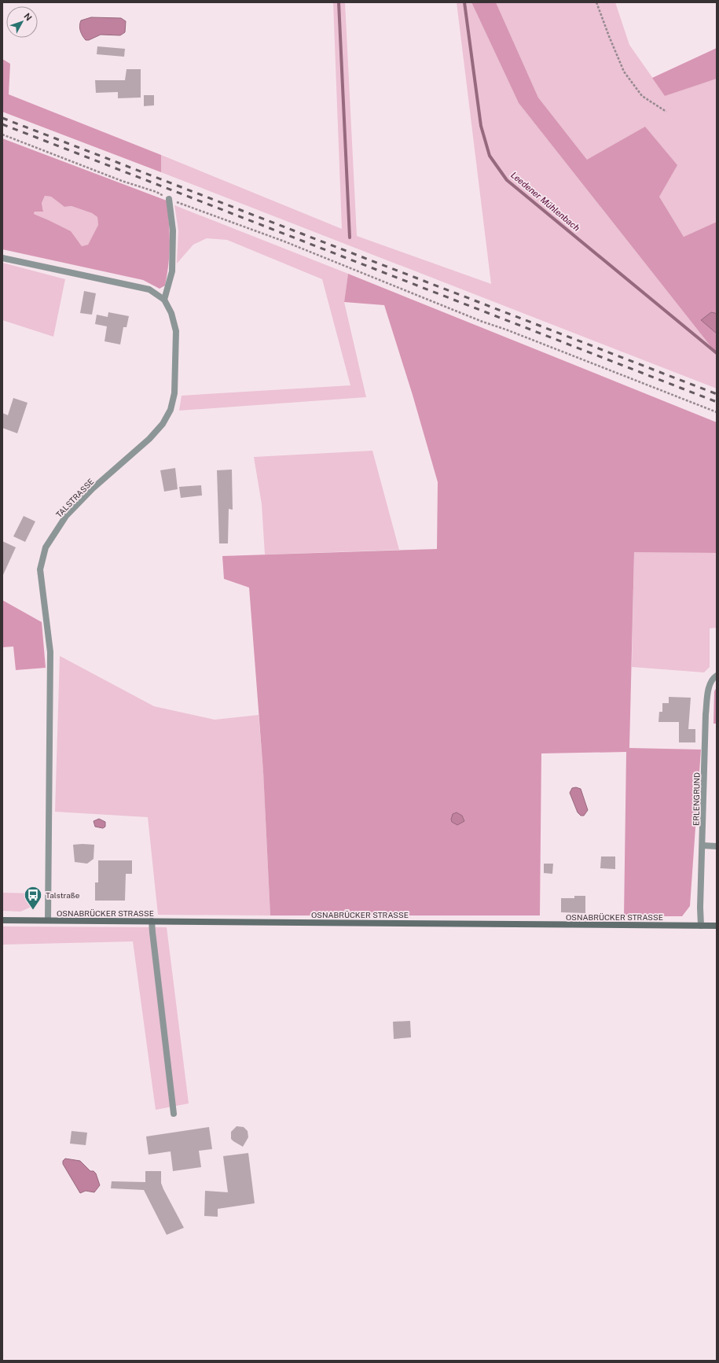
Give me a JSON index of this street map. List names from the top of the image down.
{
  "streets": {
    "main road": ["OSNABRÜCKER STRASSE"],
    "street": ["TALSTRASSE", "ERLENGRUND"]
  },
  "crossings": [
    ["TALSTRASSE", "OSNABRÜCKER STRASSE"],
    ["ERLENGRUND", "OSNABRÜCKER STRASSE"]
  ],
  "water": ["Leedener Mühlenbach"],
  "places": {
    "bus stop": ["Talstraße"]
  },
  "north": "top right"
}
